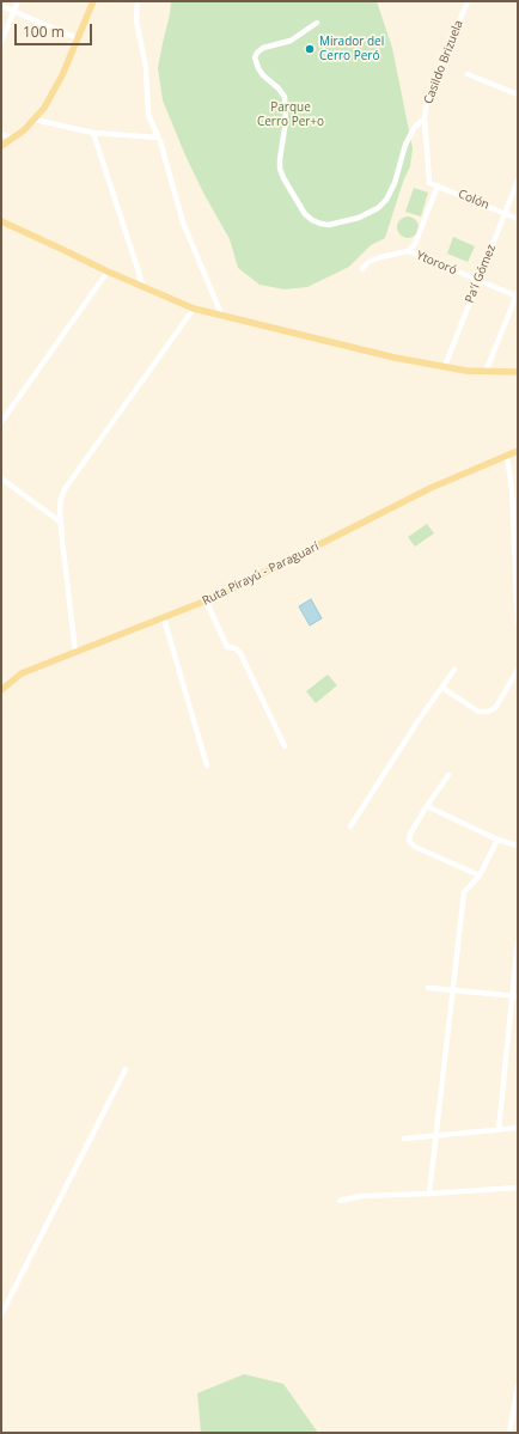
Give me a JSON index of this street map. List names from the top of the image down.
{
  "streets": {
    "main road": ["Ruta Pirayú - Paraguarí"],
    "street": [
      "Casildo Brizuela",
      "Colón",
      "Ytororó",
      "Pa'í Gómez"
    ]
  },
  "crossings": [
    ["Casildo Brizuela", "Colón"],
    ["Colón", "Pa'í Gómez"],
    ["Ytororó", "Pa'í Gómez"]
  ],
  "parks": ["Parque Cerro Per+o"],
  "places": ["Mirador del Cerro Peró"],
  "scale_bar": "100 m"
}
